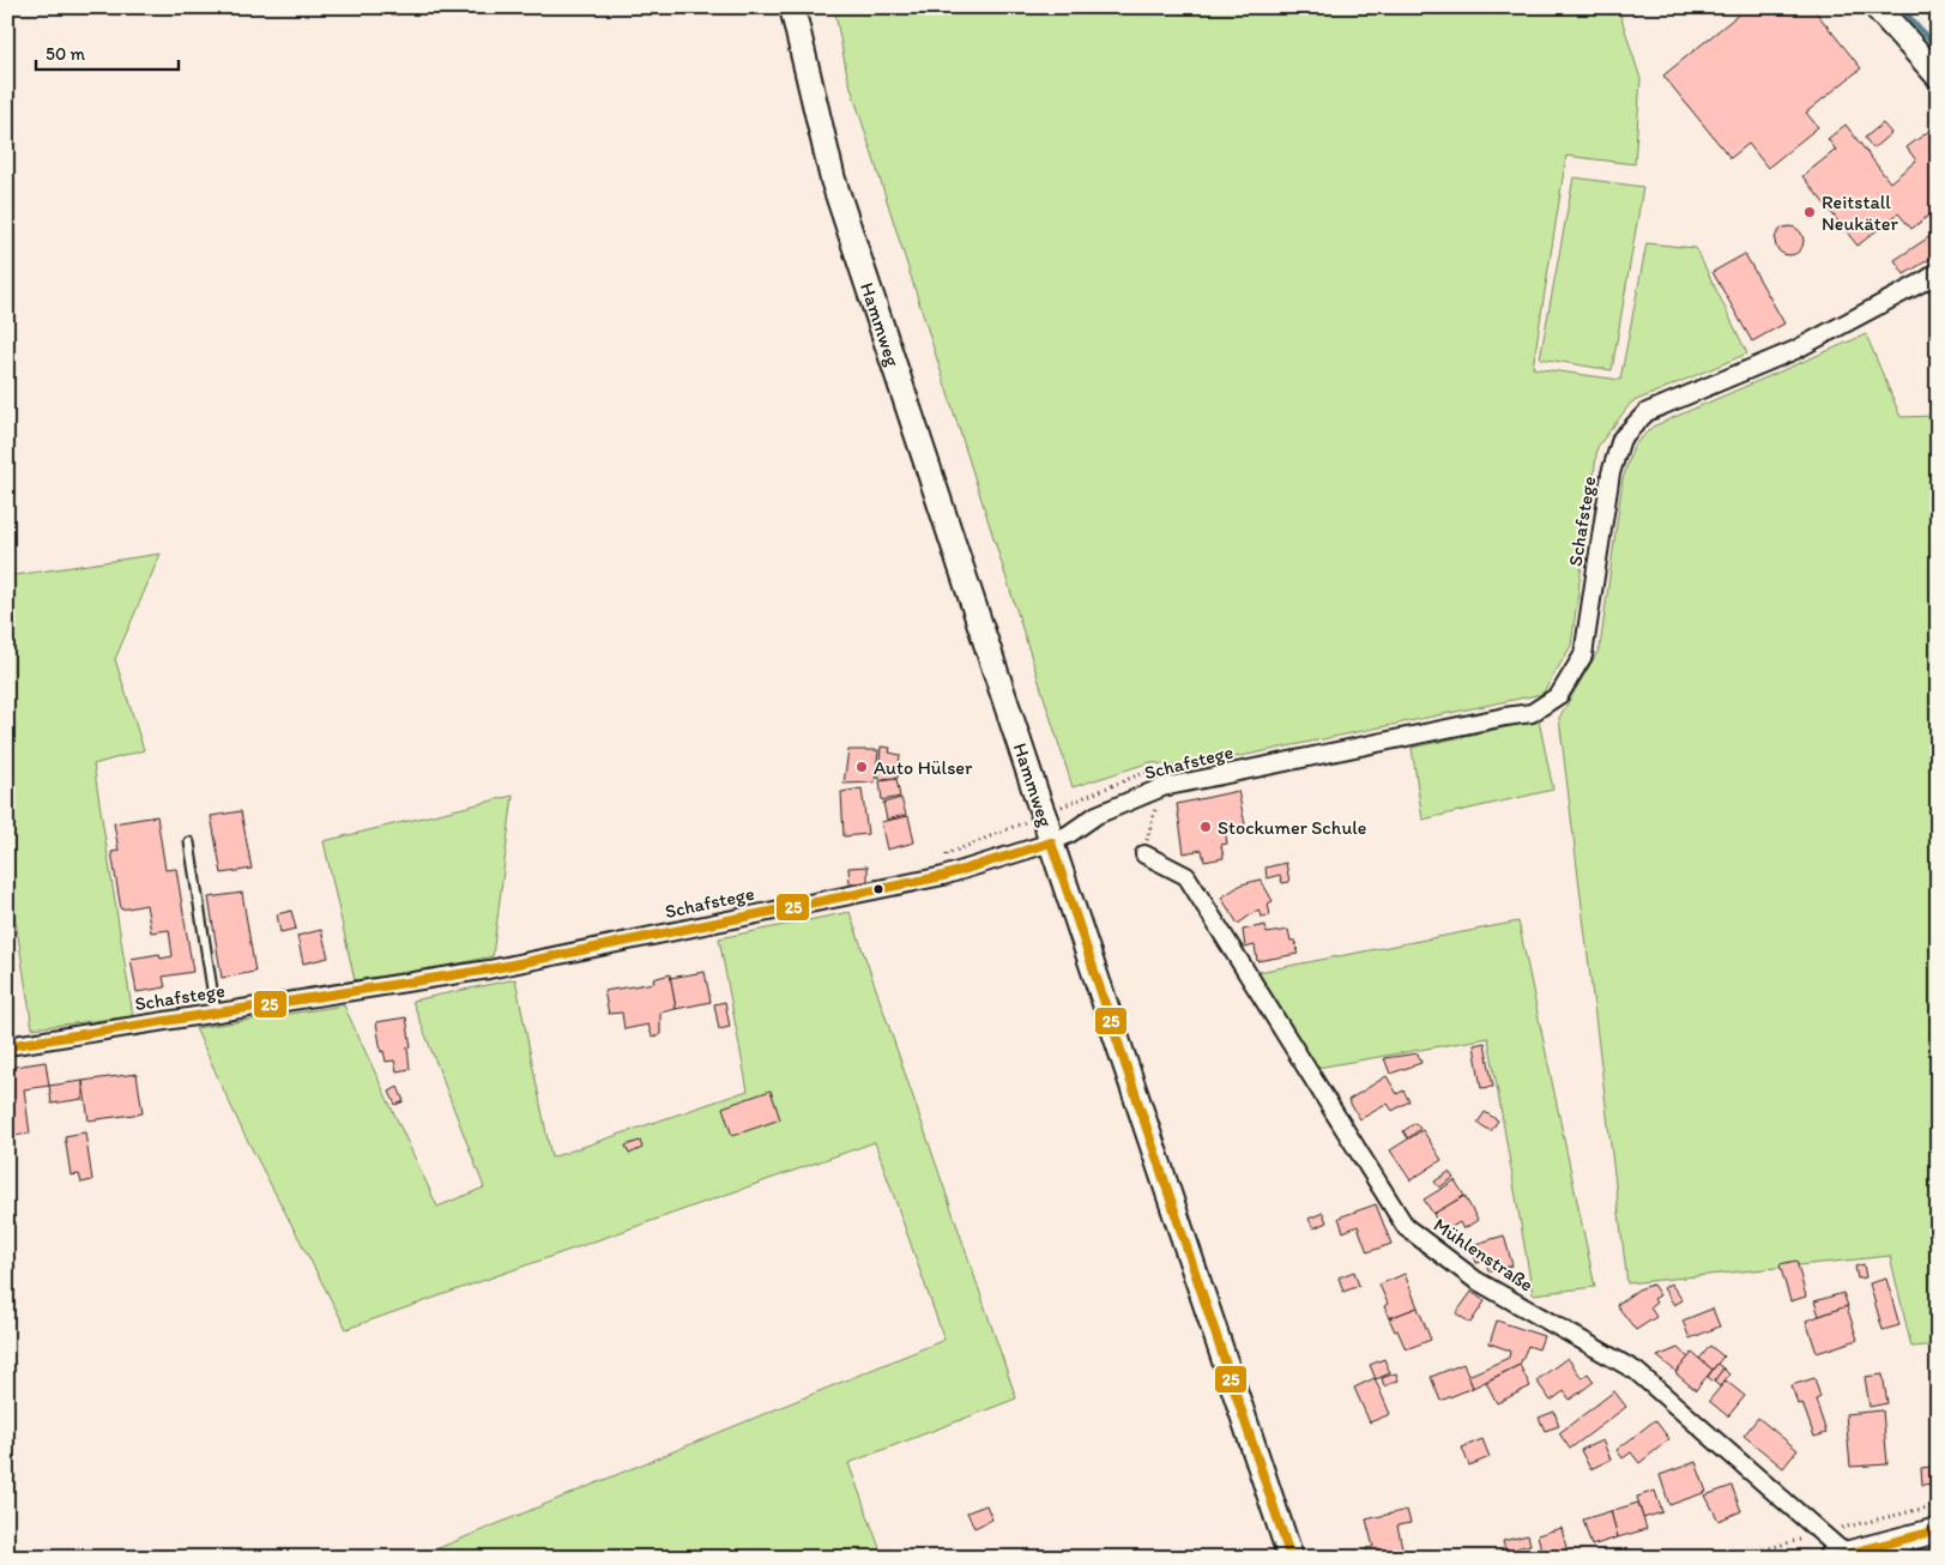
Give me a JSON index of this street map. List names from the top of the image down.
{
  "streets": {
    "main road": ["Hammweg"],
    "street": ["Schafstege", "Mühlenstraße"]
  },
  "crossings": [
    ["Hammweg", "Schafstege"]
  ],
  "places": ["Reitstall Neukäter", "Auto Hülser", "Stockumer Schule"],
  "lines": ["transit line 25"],
  "scale_bar": "50 m"
}
